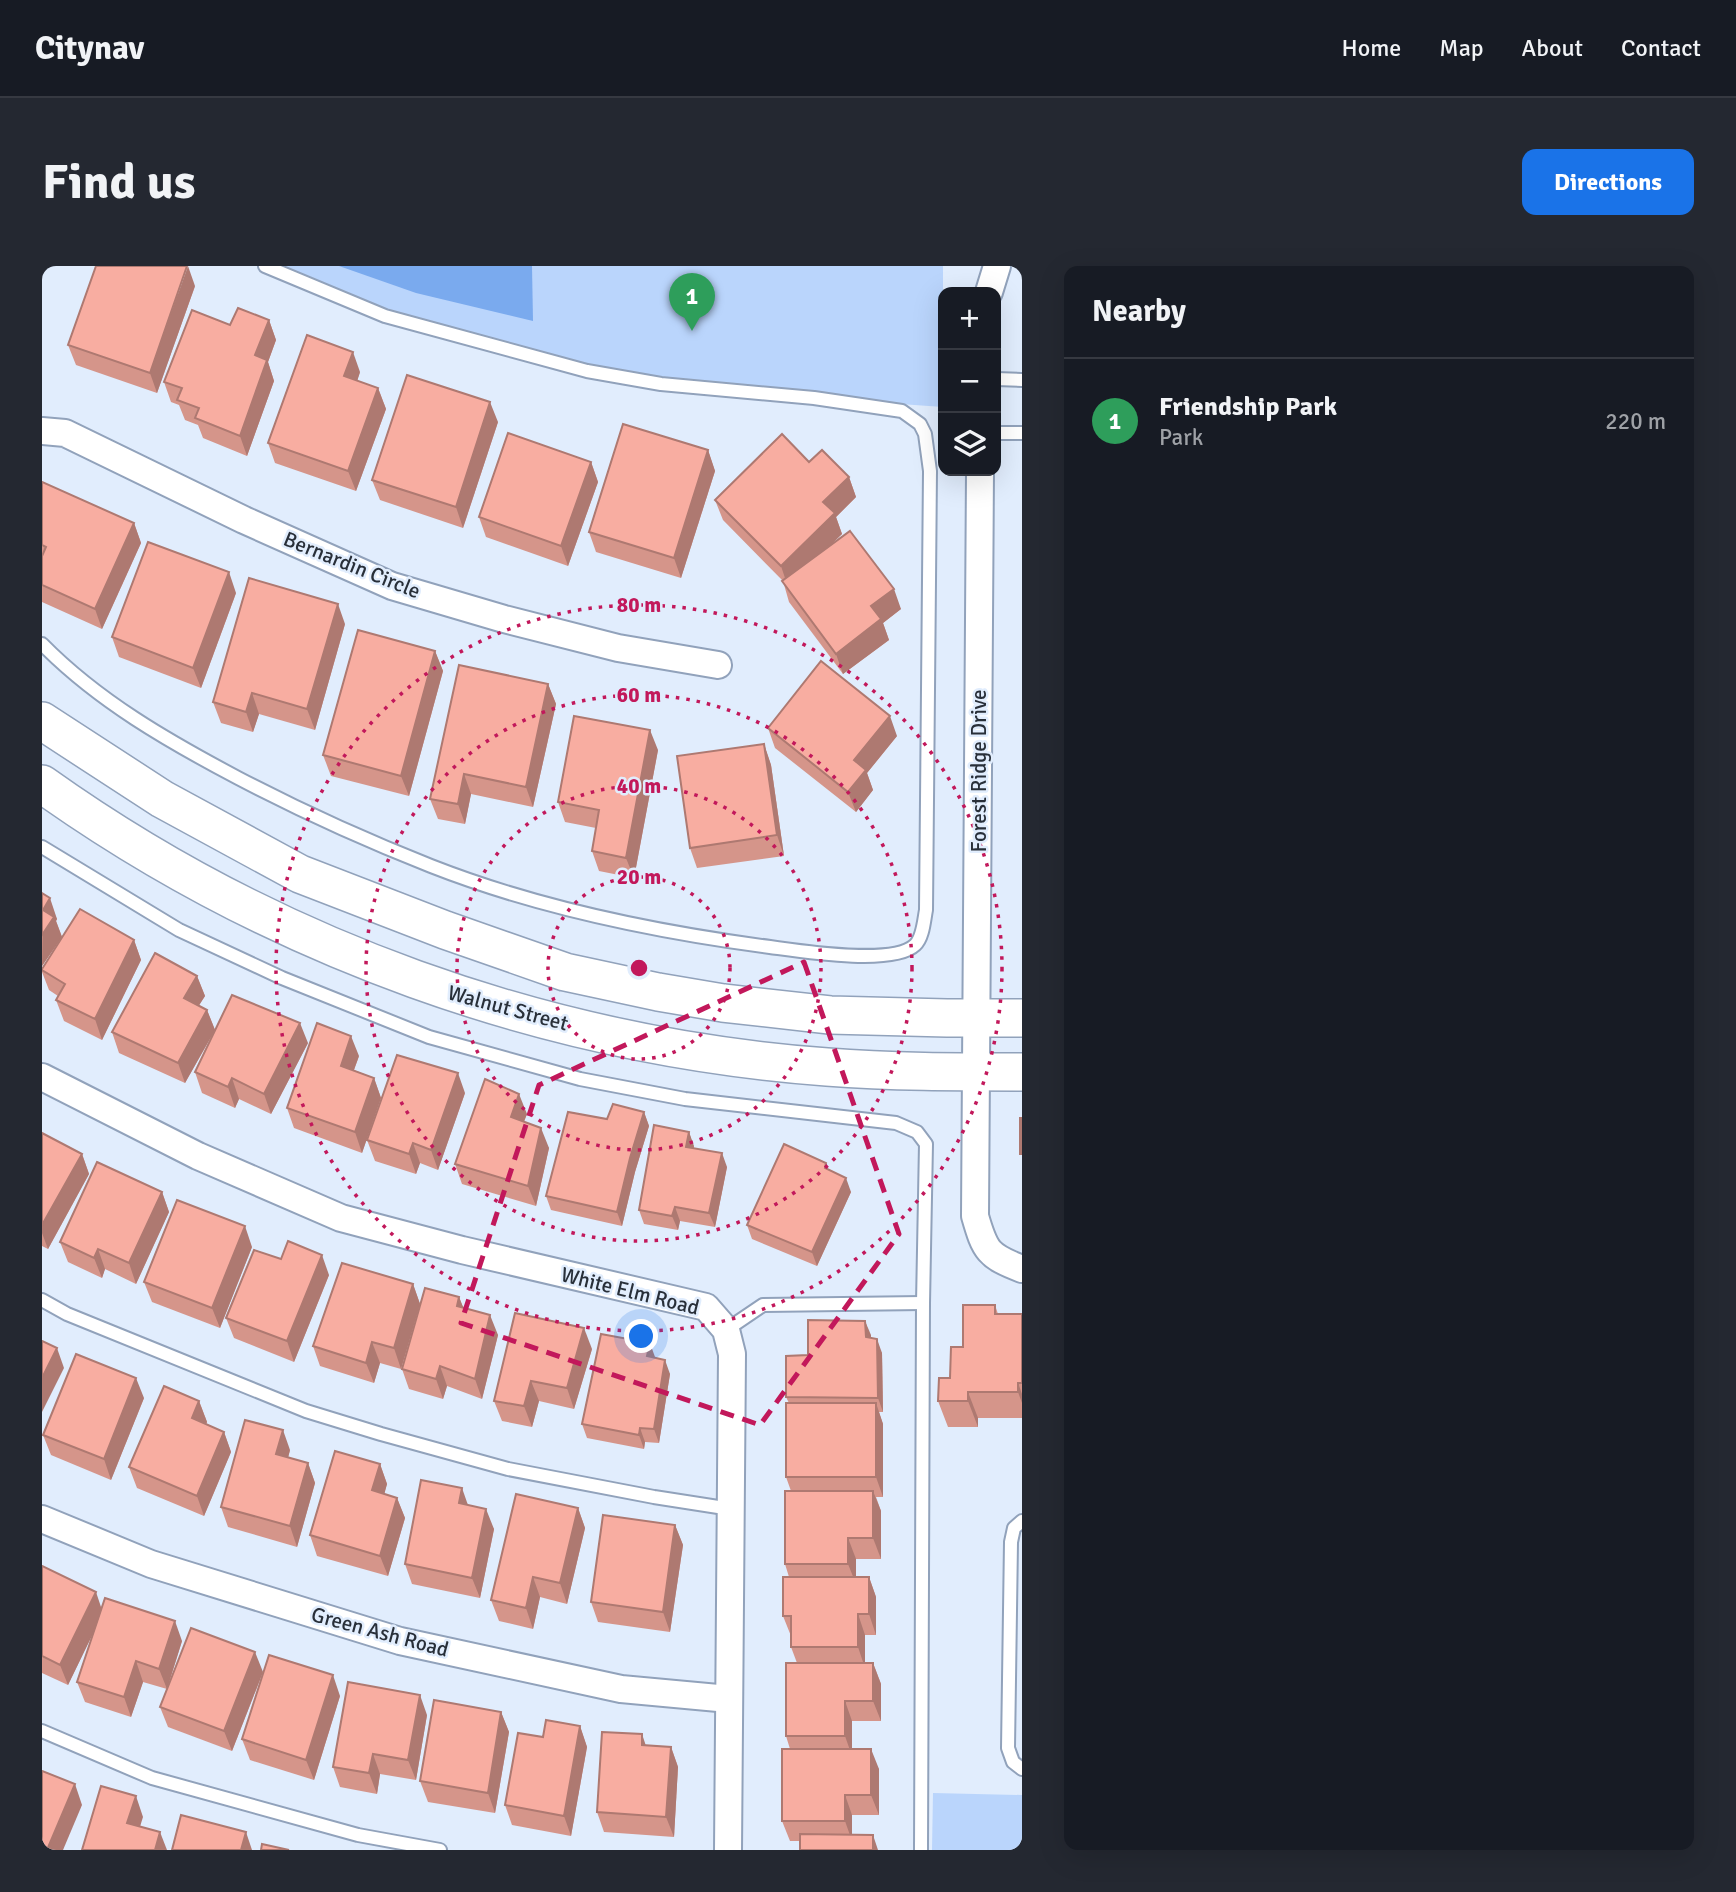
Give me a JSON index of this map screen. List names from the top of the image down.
{
  "streets": {
    "main road": ["Walnut Street"],
    "street": [
      "Bernardin Circle",
      "Forest Ridge Drive",
      "White Elm Road",
      "Green Ash Road"
    ]
  },
  "crossings": [
    ["Forest Ridge Drive", "Walnut Street"]
  ],
  "page": {
    "header": "Citynav",
    "nav": [
      "Home",
      "Map",
      "About",
      "Contact"
    ],
    "buttons": "Directions",
    "title": "Find us",
    "heading": "Nearby",
    "pins": "1",
    "map_buttons": ["+", "−"],
    "list": [
      {
        "mark": "1",
        "name": "Friendship Park",
        "note": "Park",
        "value": "220 m"
      }
    ]
  },
  "rings": [
    "80 m",
    "60 m",
    "40 m",
    "20 m"
  ]
}
